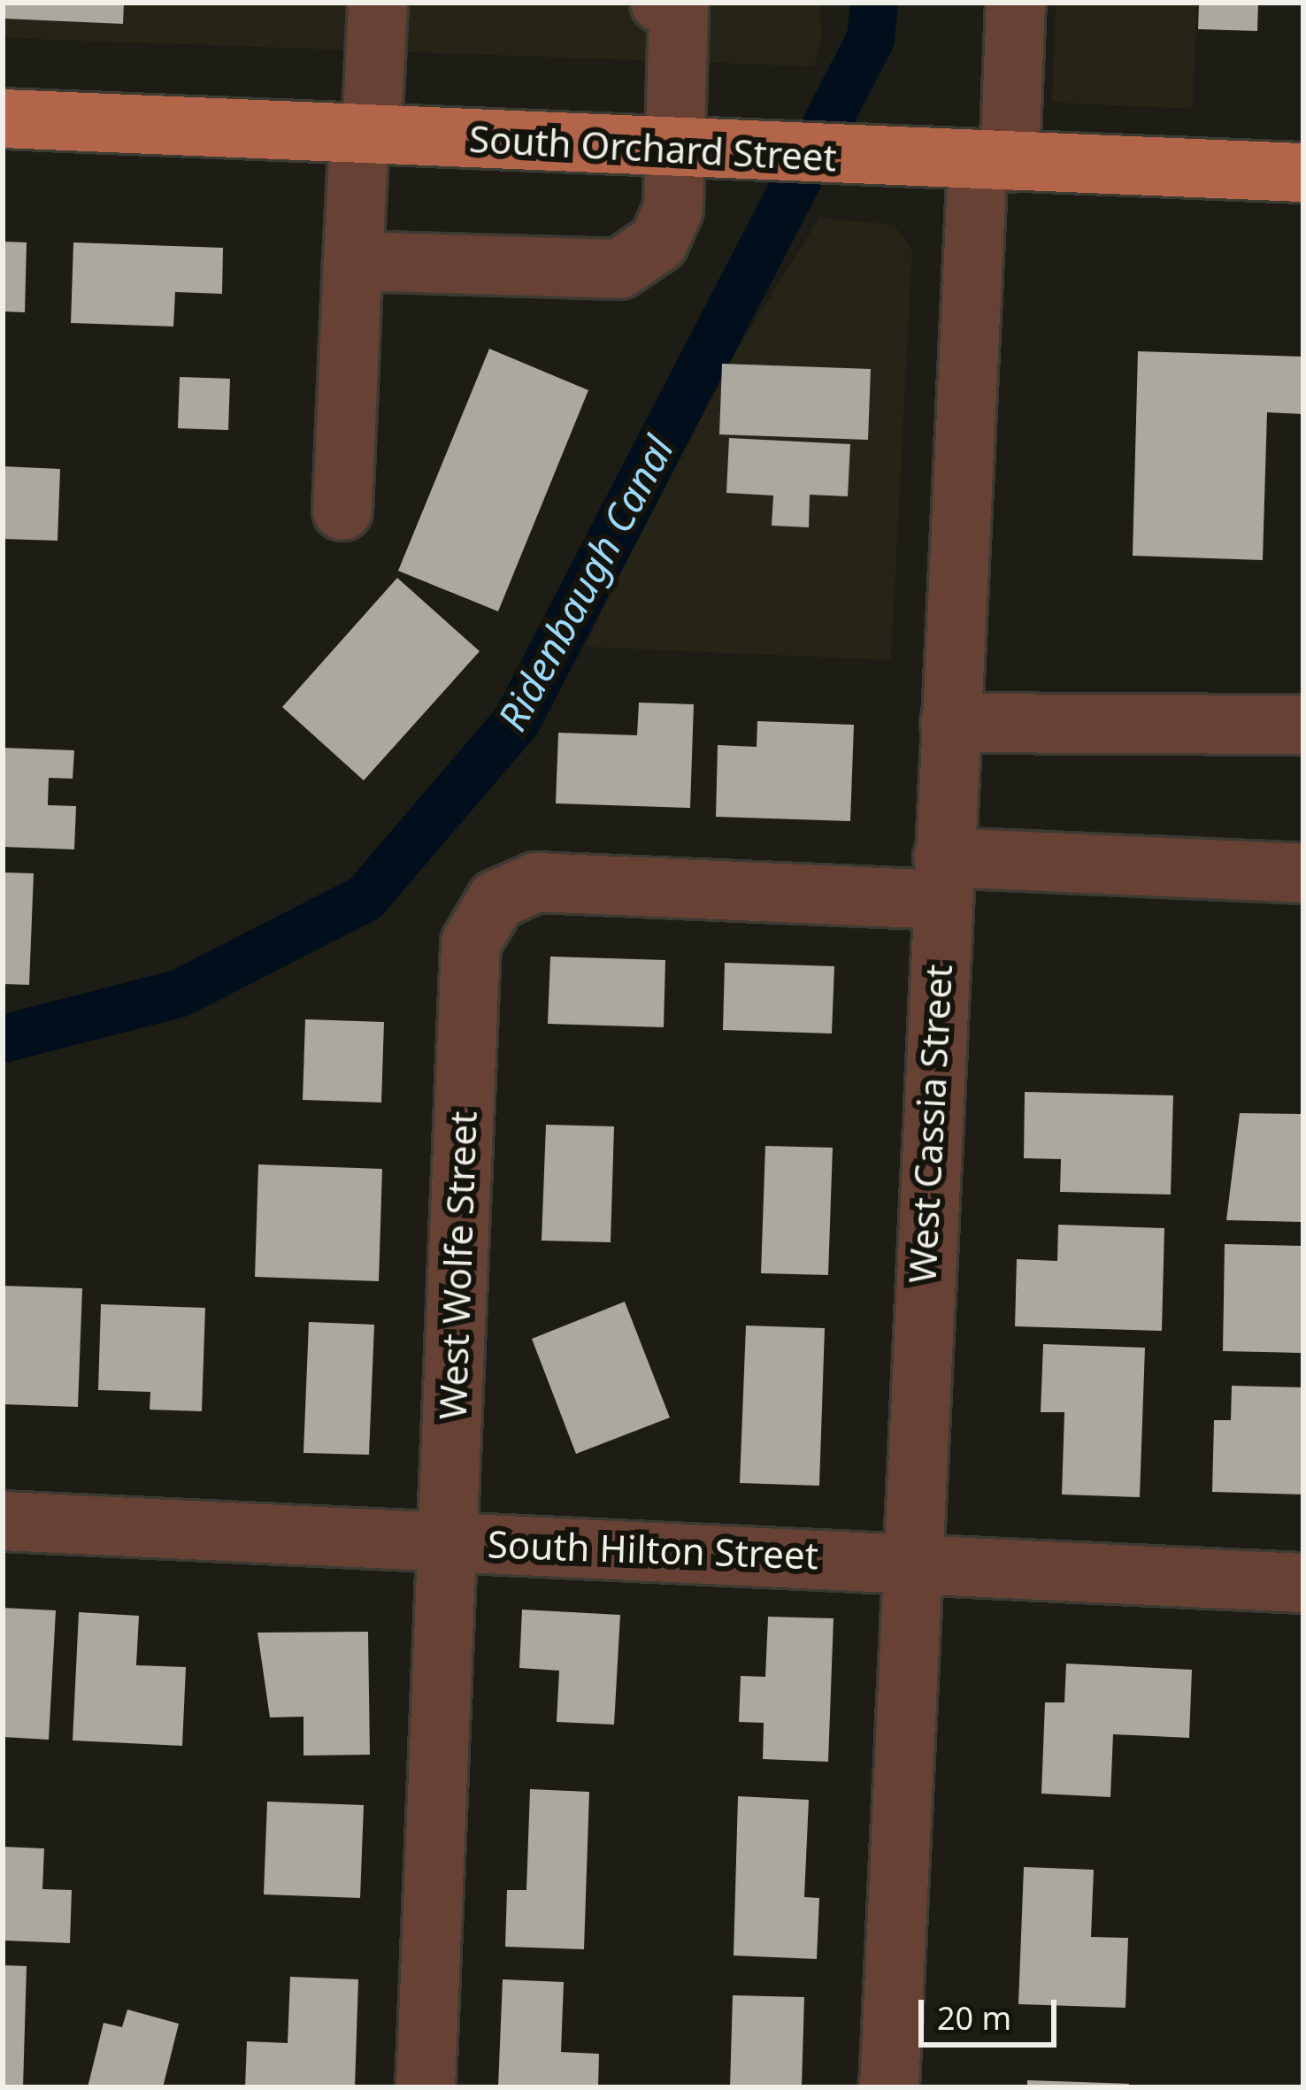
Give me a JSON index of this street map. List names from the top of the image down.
{
  "streets": {
    "main road": ["South Orchard Street"],
    "street": ["West Cassia Street", "West Wolfe Street", "South Hilton Street"]
  },
  "crossings": [
    ["South Orchard Street", "West Cassia Street"],
    ["West Cassia Street", "West Wolfe Street"],
    ["West Cassia Street", "South Hilton Street"],
    ["West Wolfe Street", "South Hilton Street"]
  ],
  "water": ["Ridenbaugh Canal"],
  "scale_bar": "20 m"
}
